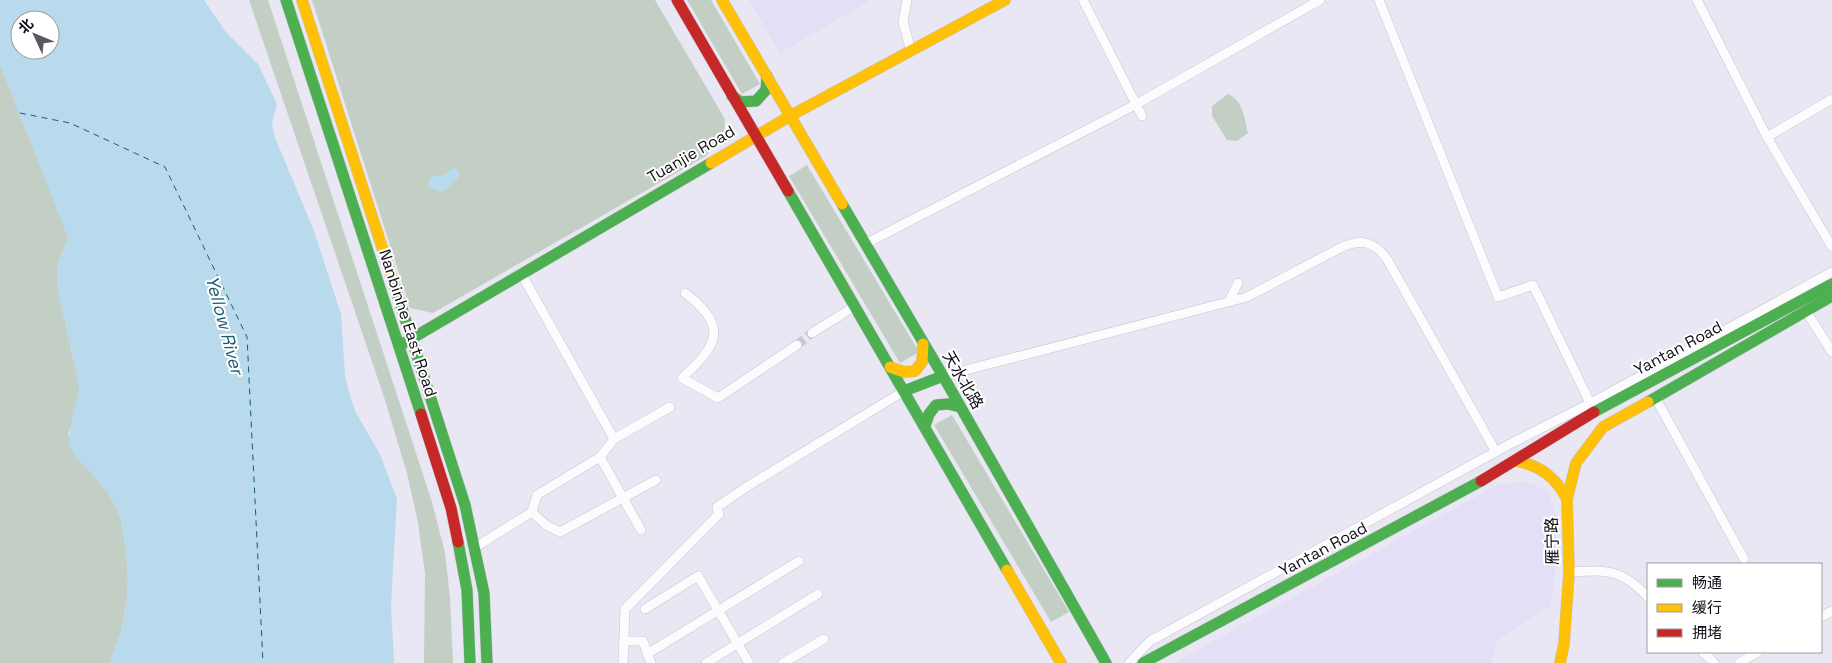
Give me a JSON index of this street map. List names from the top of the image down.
{
  "streets": {
    "main road": [
      "Tuanjie Road",
      "Nanbinhe East Road",
      "Yantan Road",
      "天水北路",
      "雁宁路"
    ]
  },
  "crossings": [
    ["Tuanjie Road", "Nanbinhe East Road"],
    ["Tuanjie Road", "天水北路"],
    ["Yantan Road", "雁宁路"]
  ],
  "water": ["Yellow River"],
  "legend": ["畅通", "缓行", "拥堵"],
  "north": "top left"
}
